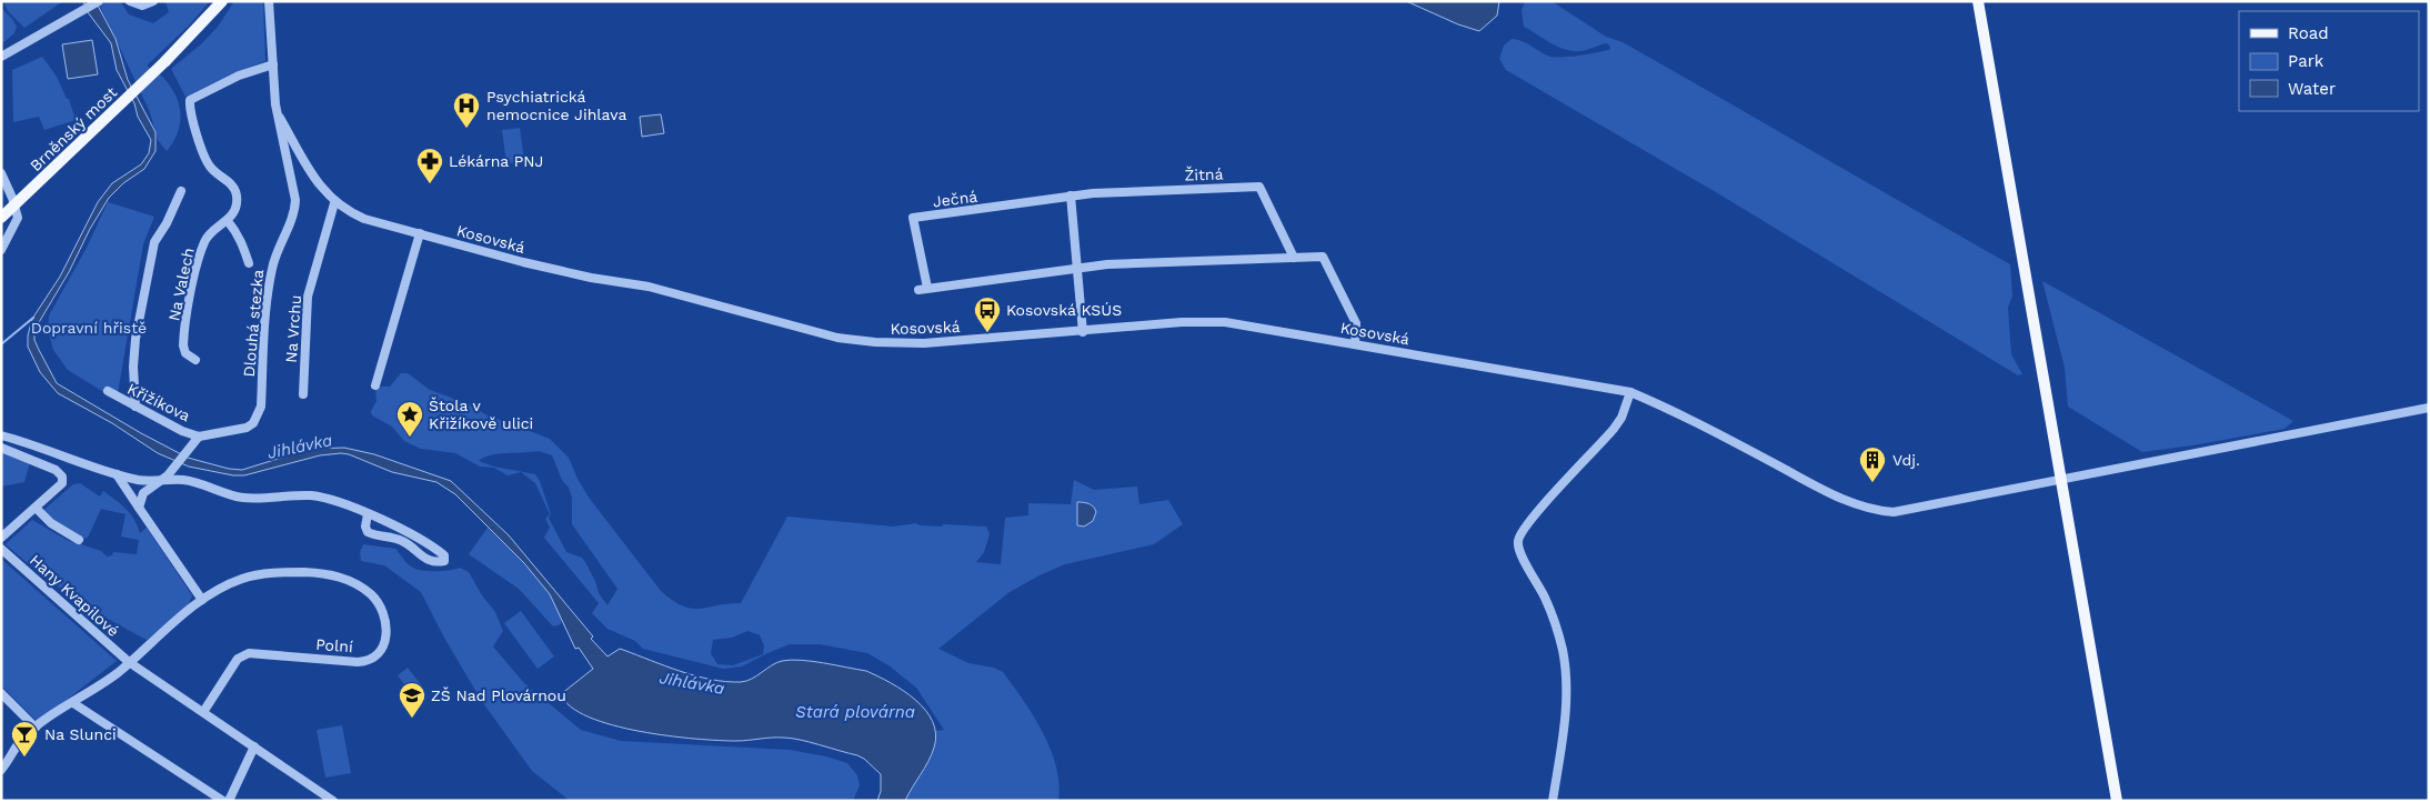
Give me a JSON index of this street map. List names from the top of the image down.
{
  "streets": {
    "main road": ["Brněnský most"],
    "street": [
      "Žitná",
      "Ječná",
      "Kosovská",
      "Na Valech",
      "Dlouhá stezka",
      "Na Vrchu",
      "Křižíkova",
      "Hany Kvapilové",
      "Polní"
    ]
  },
  "crossings": [
    ["Žitná", "Ječná"],
    ["Kosovská", "Dlouhá stezka"],
    ["Kosovská", "Na Vrchu"],
    ["Na Valech", "Dlouhá stezka"],
    ["Dlouhá stezka", "Křižíkova"],
    ["Hany Kvapilové", "Polní"]
  ],
  "water": ["Jihlávka", "Stará plovárna"],
  "parks": ["Dopravní hřistě"],
  "places": {
    "hospital": ["Psychiatrická nemocnice Jihlava"],
    "pharmacy": ["Lékárna PNJ"],
    "bus stop": ["Kosovská KSÚS"],
    "place": ["Štola v Křižíkově ulici"],
    "building": ["Vdj."],
    "school or university": ["ZŠ Nad Plovárnou"],
    "bar": ["Na Slunci"]
  },
  "legend": ["Road", "Park", "Water"]
}
